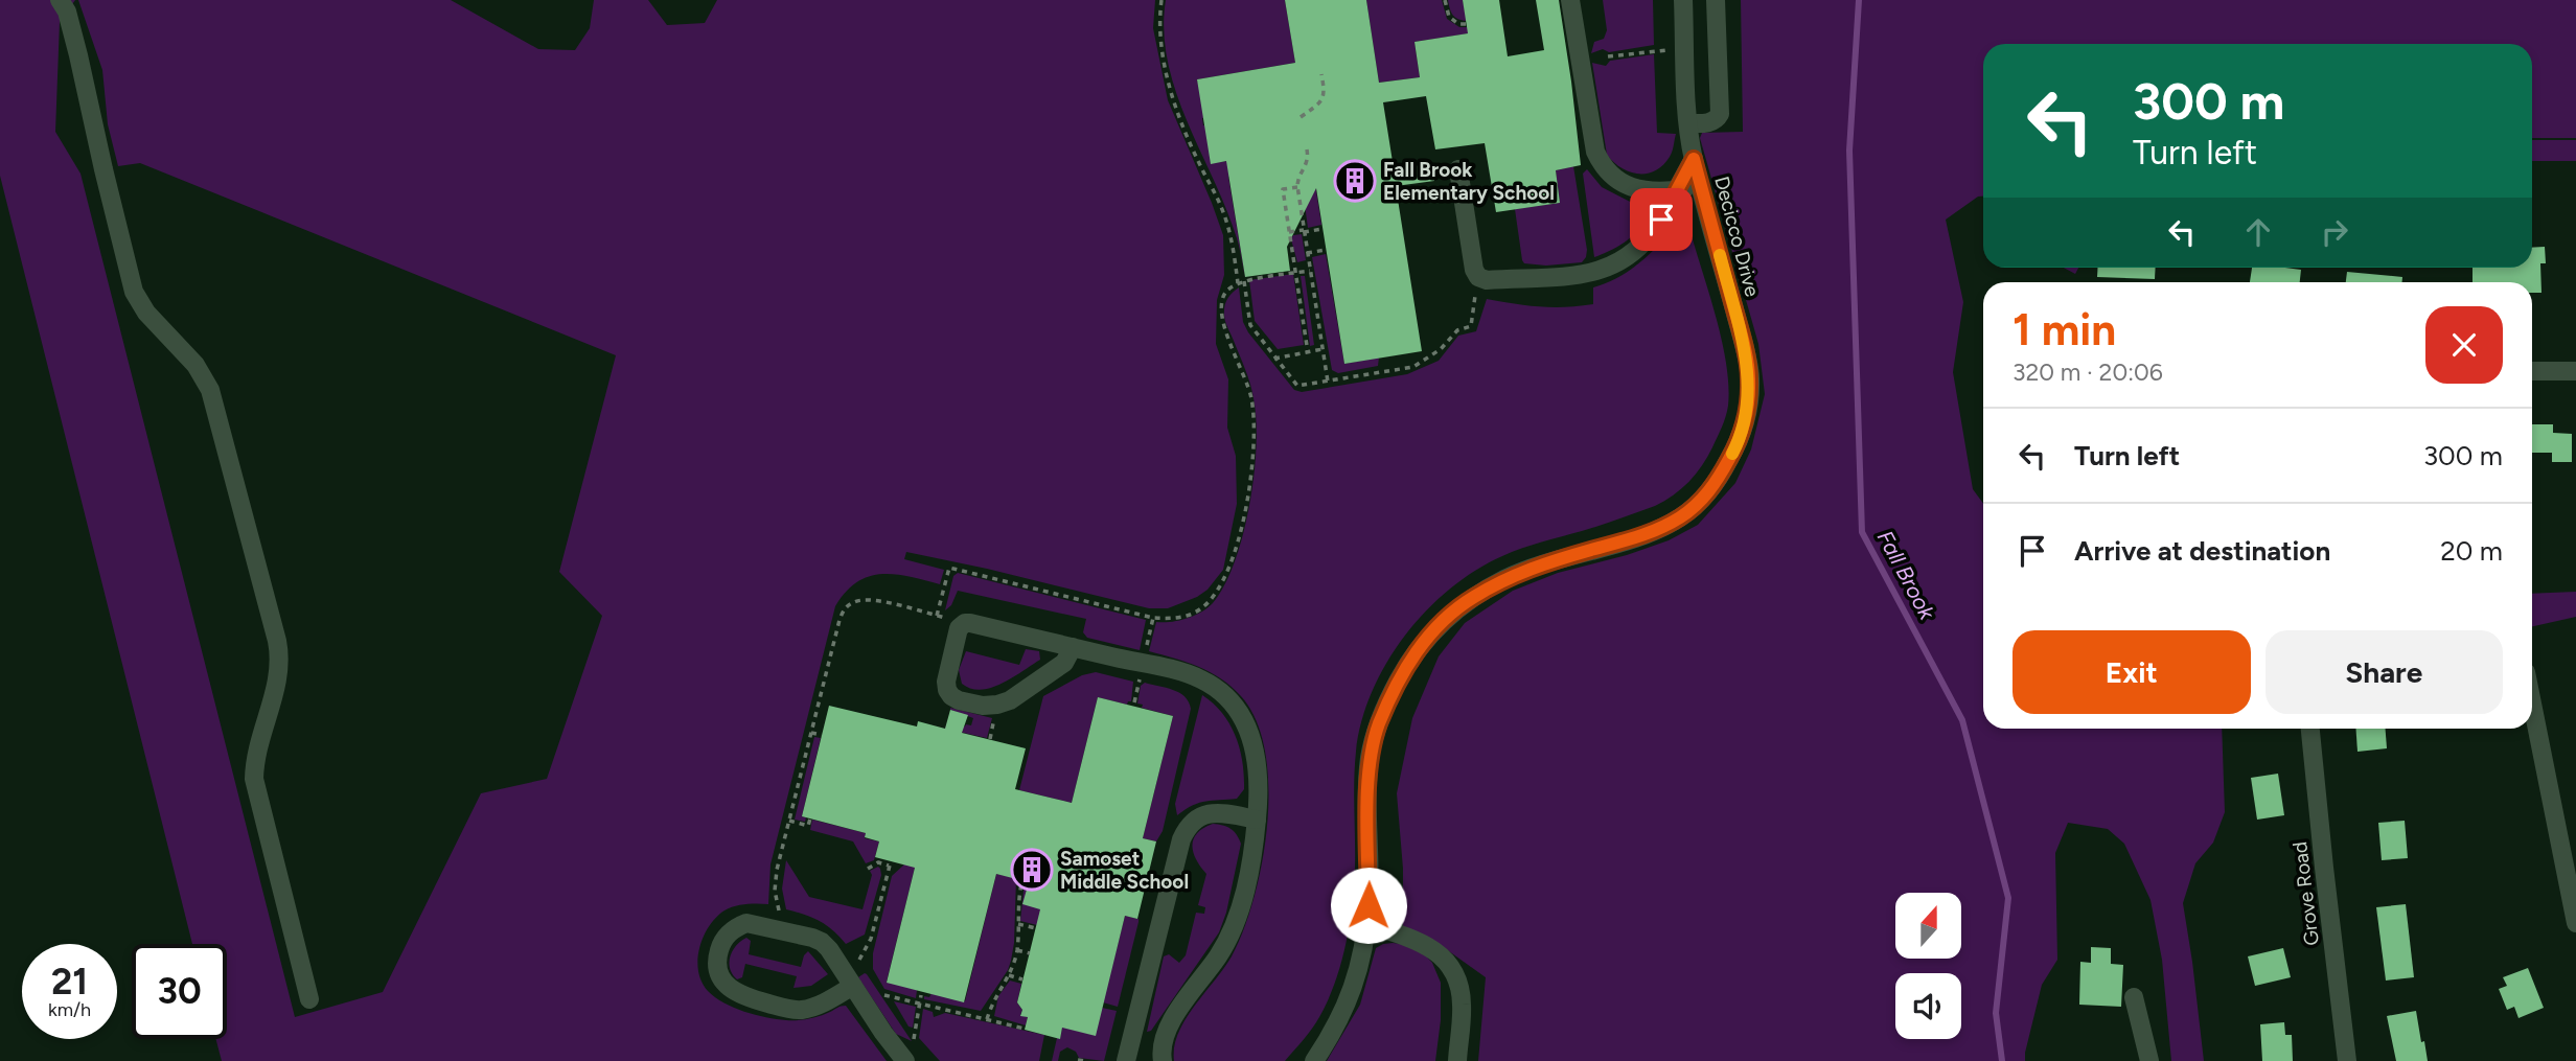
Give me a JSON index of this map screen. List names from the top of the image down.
{
  "streets": {
    "street": ["Decicco Drive", "Grove Road"]
  },
  "water": ["Fall Brook"],
  "places": {
    "building": ["Fall Brook Elementary School", "Samoset Middle School"]
  },
  "north": "top",
  "page": {
    "turn": ["300 m", "Turn left"],
    "heading": ["1 min", "320 m · 20:06"],
    "list": [
      {
        "name": "Turn left",
        "value": "300 m"
      },
      {
        "name": "Arrive at destination",
        "value": "20 m"
      }
    ],
    "buttons": ["Exit", "Share"],
    "speed": "21 km/h",
    "limit": "30"
  }
}
